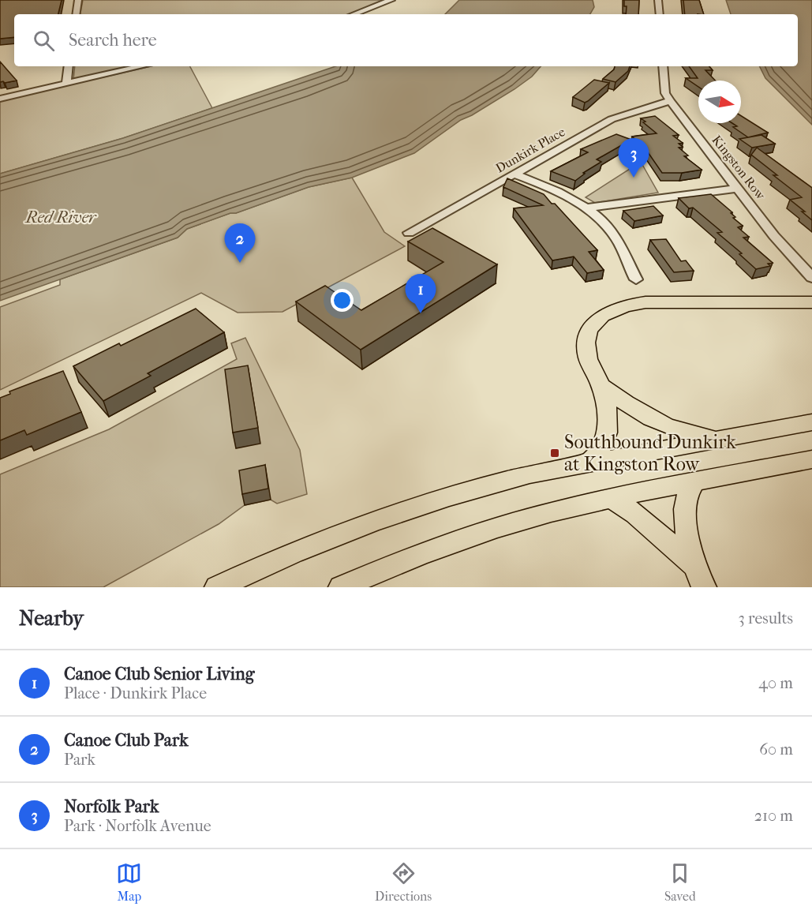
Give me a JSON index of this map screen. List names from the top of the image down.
{
  "streets": {
    "street": ["Dunkirk Place", "Kingston Row"]
  },
  "crossings": [
    ["Dunkirk Place", "Kingston Row"]
  ],
  "water": ["Red River"],
  "places": {
    "transit": ["Southbound Dunkirk at Kingston Row"]
  },
  "north": "right",
  "page": {
    "search": "Search here",
    "pins": ["3", "2", "1"],
    "heading": ["Nearby", "3 results"],
    "list": [
      {
        "mark": "1",
        "name": "Canoe Club Senior Living",
        "note": "Place · Dunkirk Place",
        "value": "40 m"
      },
      {
        "mark": "2",
        "name": "Canoe Club Park",
        "note": "Park",
        "value": "60 m"
      },
      {
        "mark": "3",
        "name": "Norfolk Park",
        "note": "Park · Norfolk Avenue",
        "value": "210 m"
      }
    ],
    "nav": ["Map", "Directions", "Saved"]
  }
}
